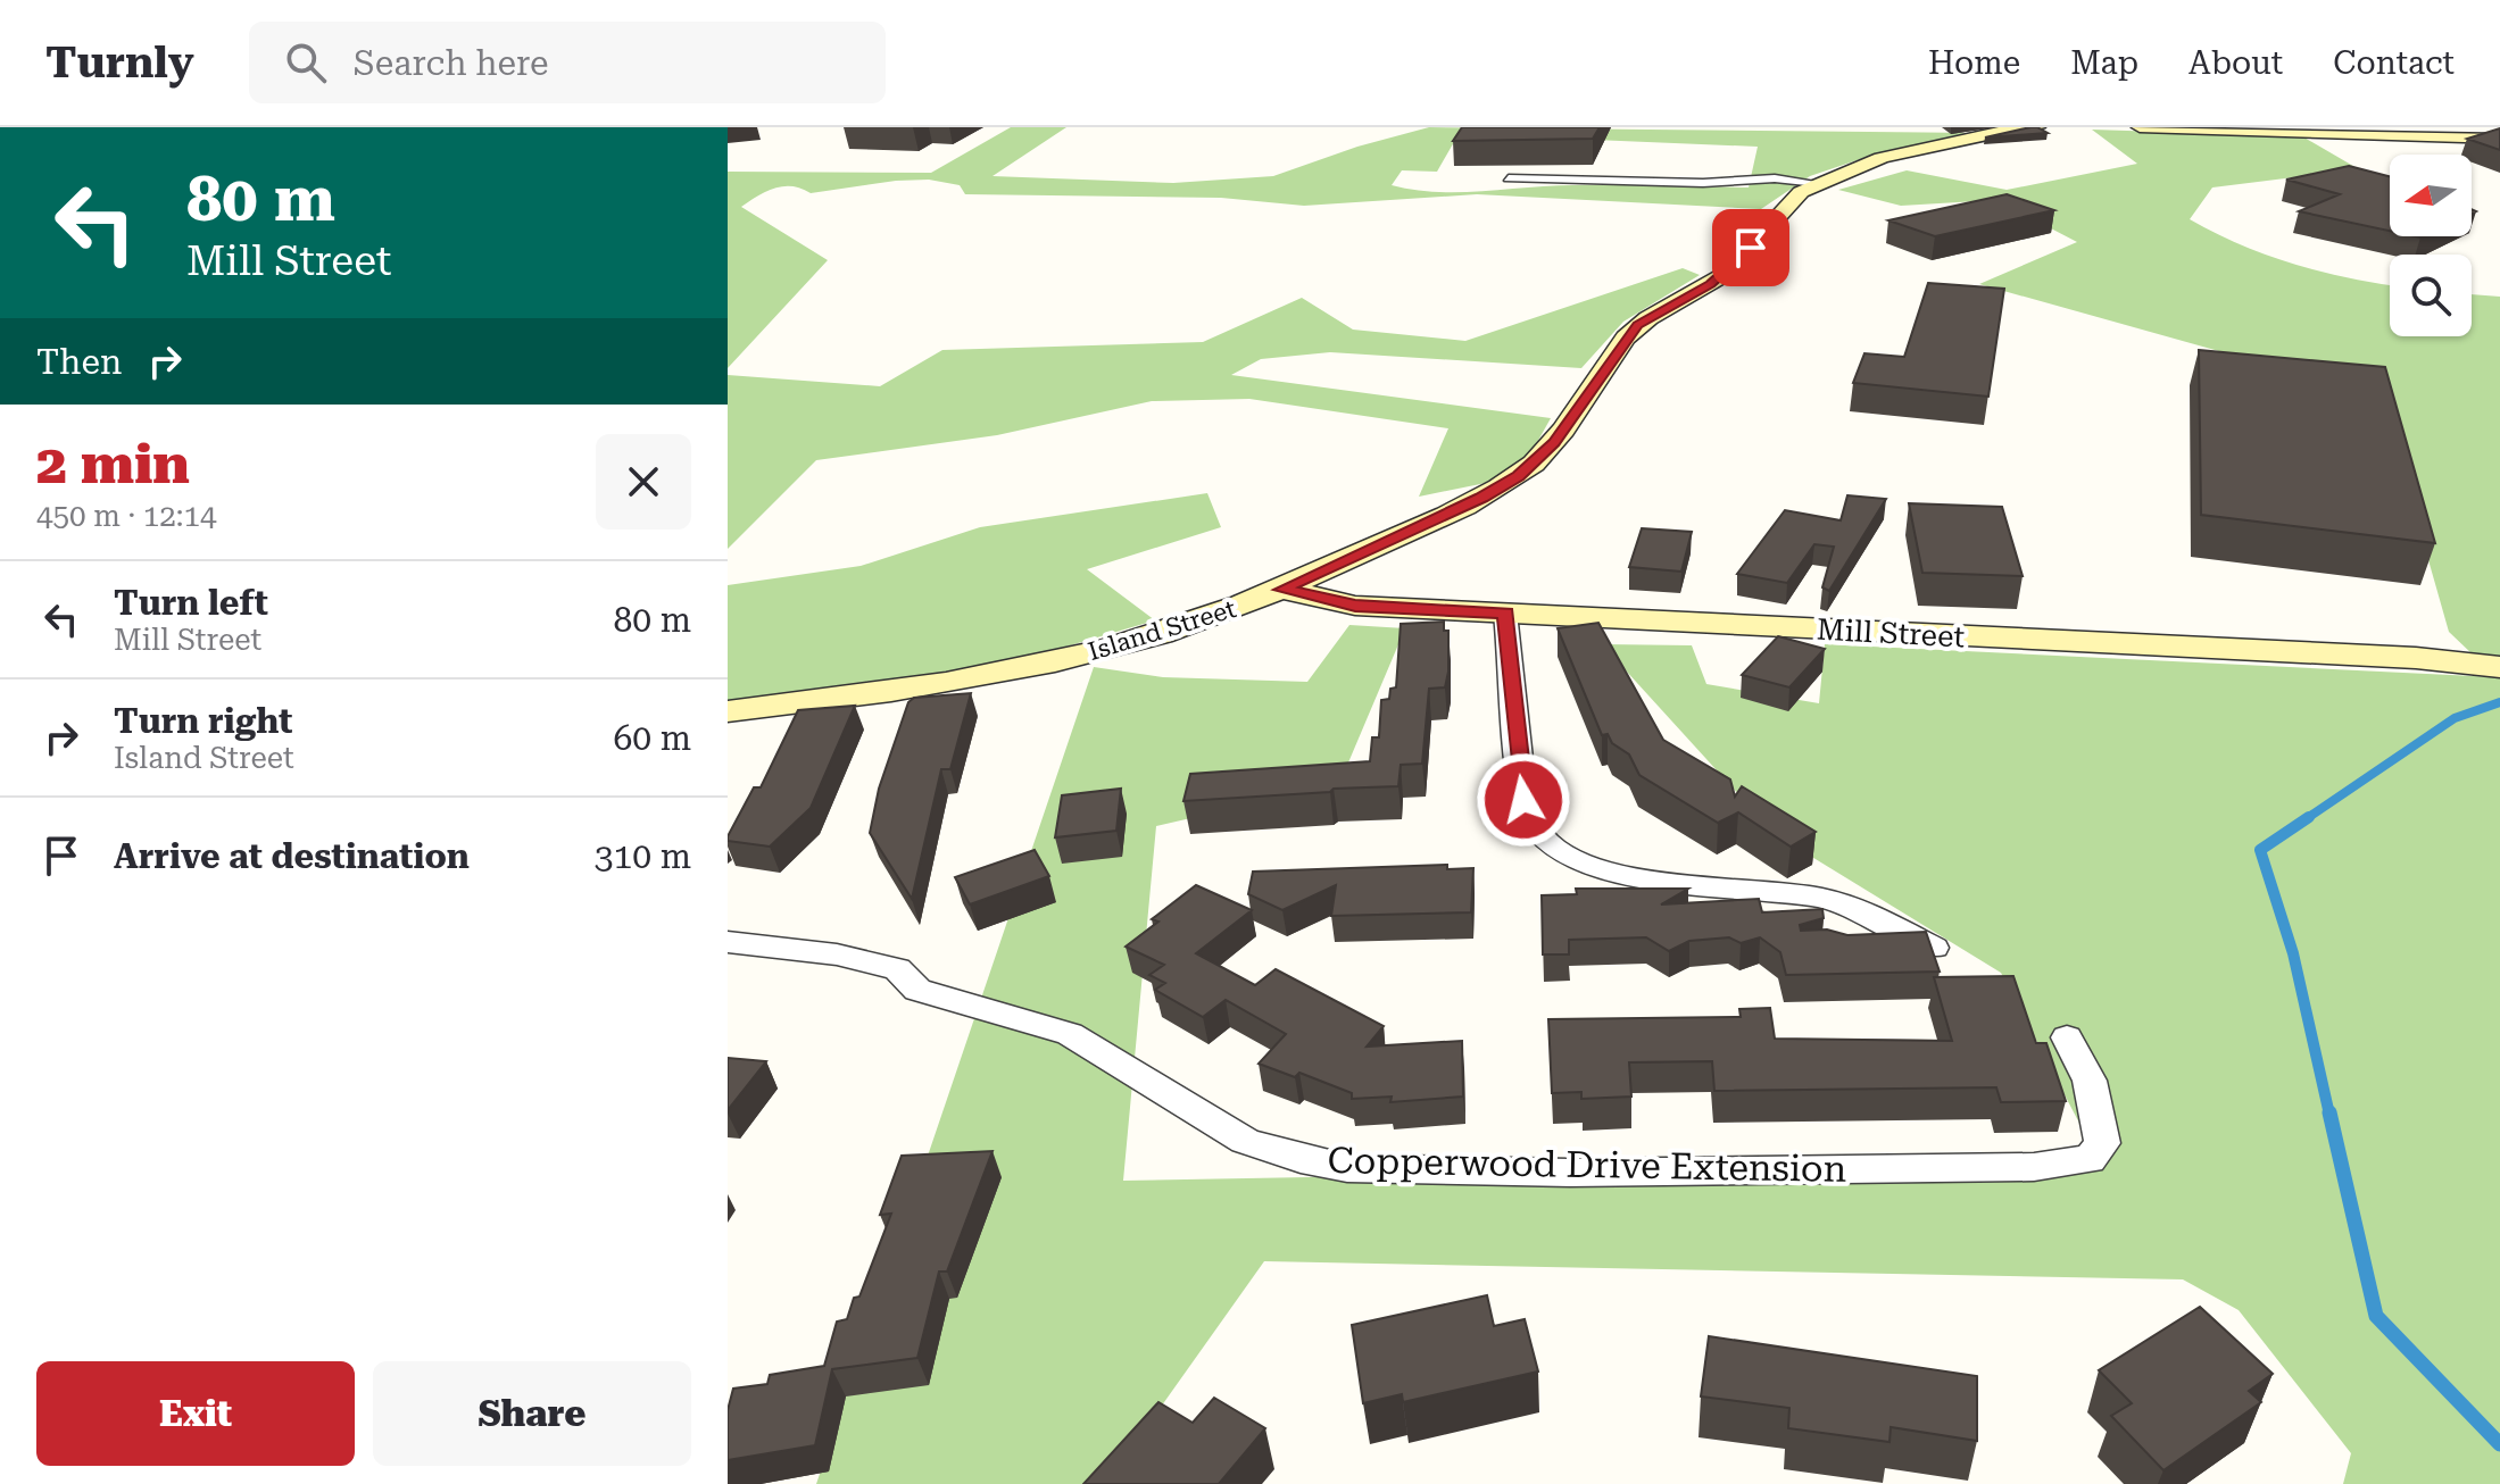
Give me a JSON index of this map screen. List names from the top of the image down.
{
  "streets": {
    "street": ["Island Street", "Mill Street", "Copperwood Drive Extension"]
  },
  "crossings": [
    ["Island Street", "Mill Street"]
  ],
  "north": "left",
  "page": {
    "header": "Turnly",
    "search": "Search here",
    "nav": [
      "Home",
      "Map",
      "About",
      "Contact"
    ],
    "turn": ["80 m", "Mill Street"],
    "then": "Then",
    "heading": ["2 min", "450 m · 12:14"],
    "list": [
      {
        "name": "Turn left",
        "note": "Mill Street",
        "value": "80 m"
      },
      {
        "name": "Turn right",
        "note": "Island Street",
        "value": "60 m"
      },
      {
        "name": "Arrive at destination",
        "value": "310 m"
      }
    ],
    "buttons": ["Exit", "Share"]
  }
}
